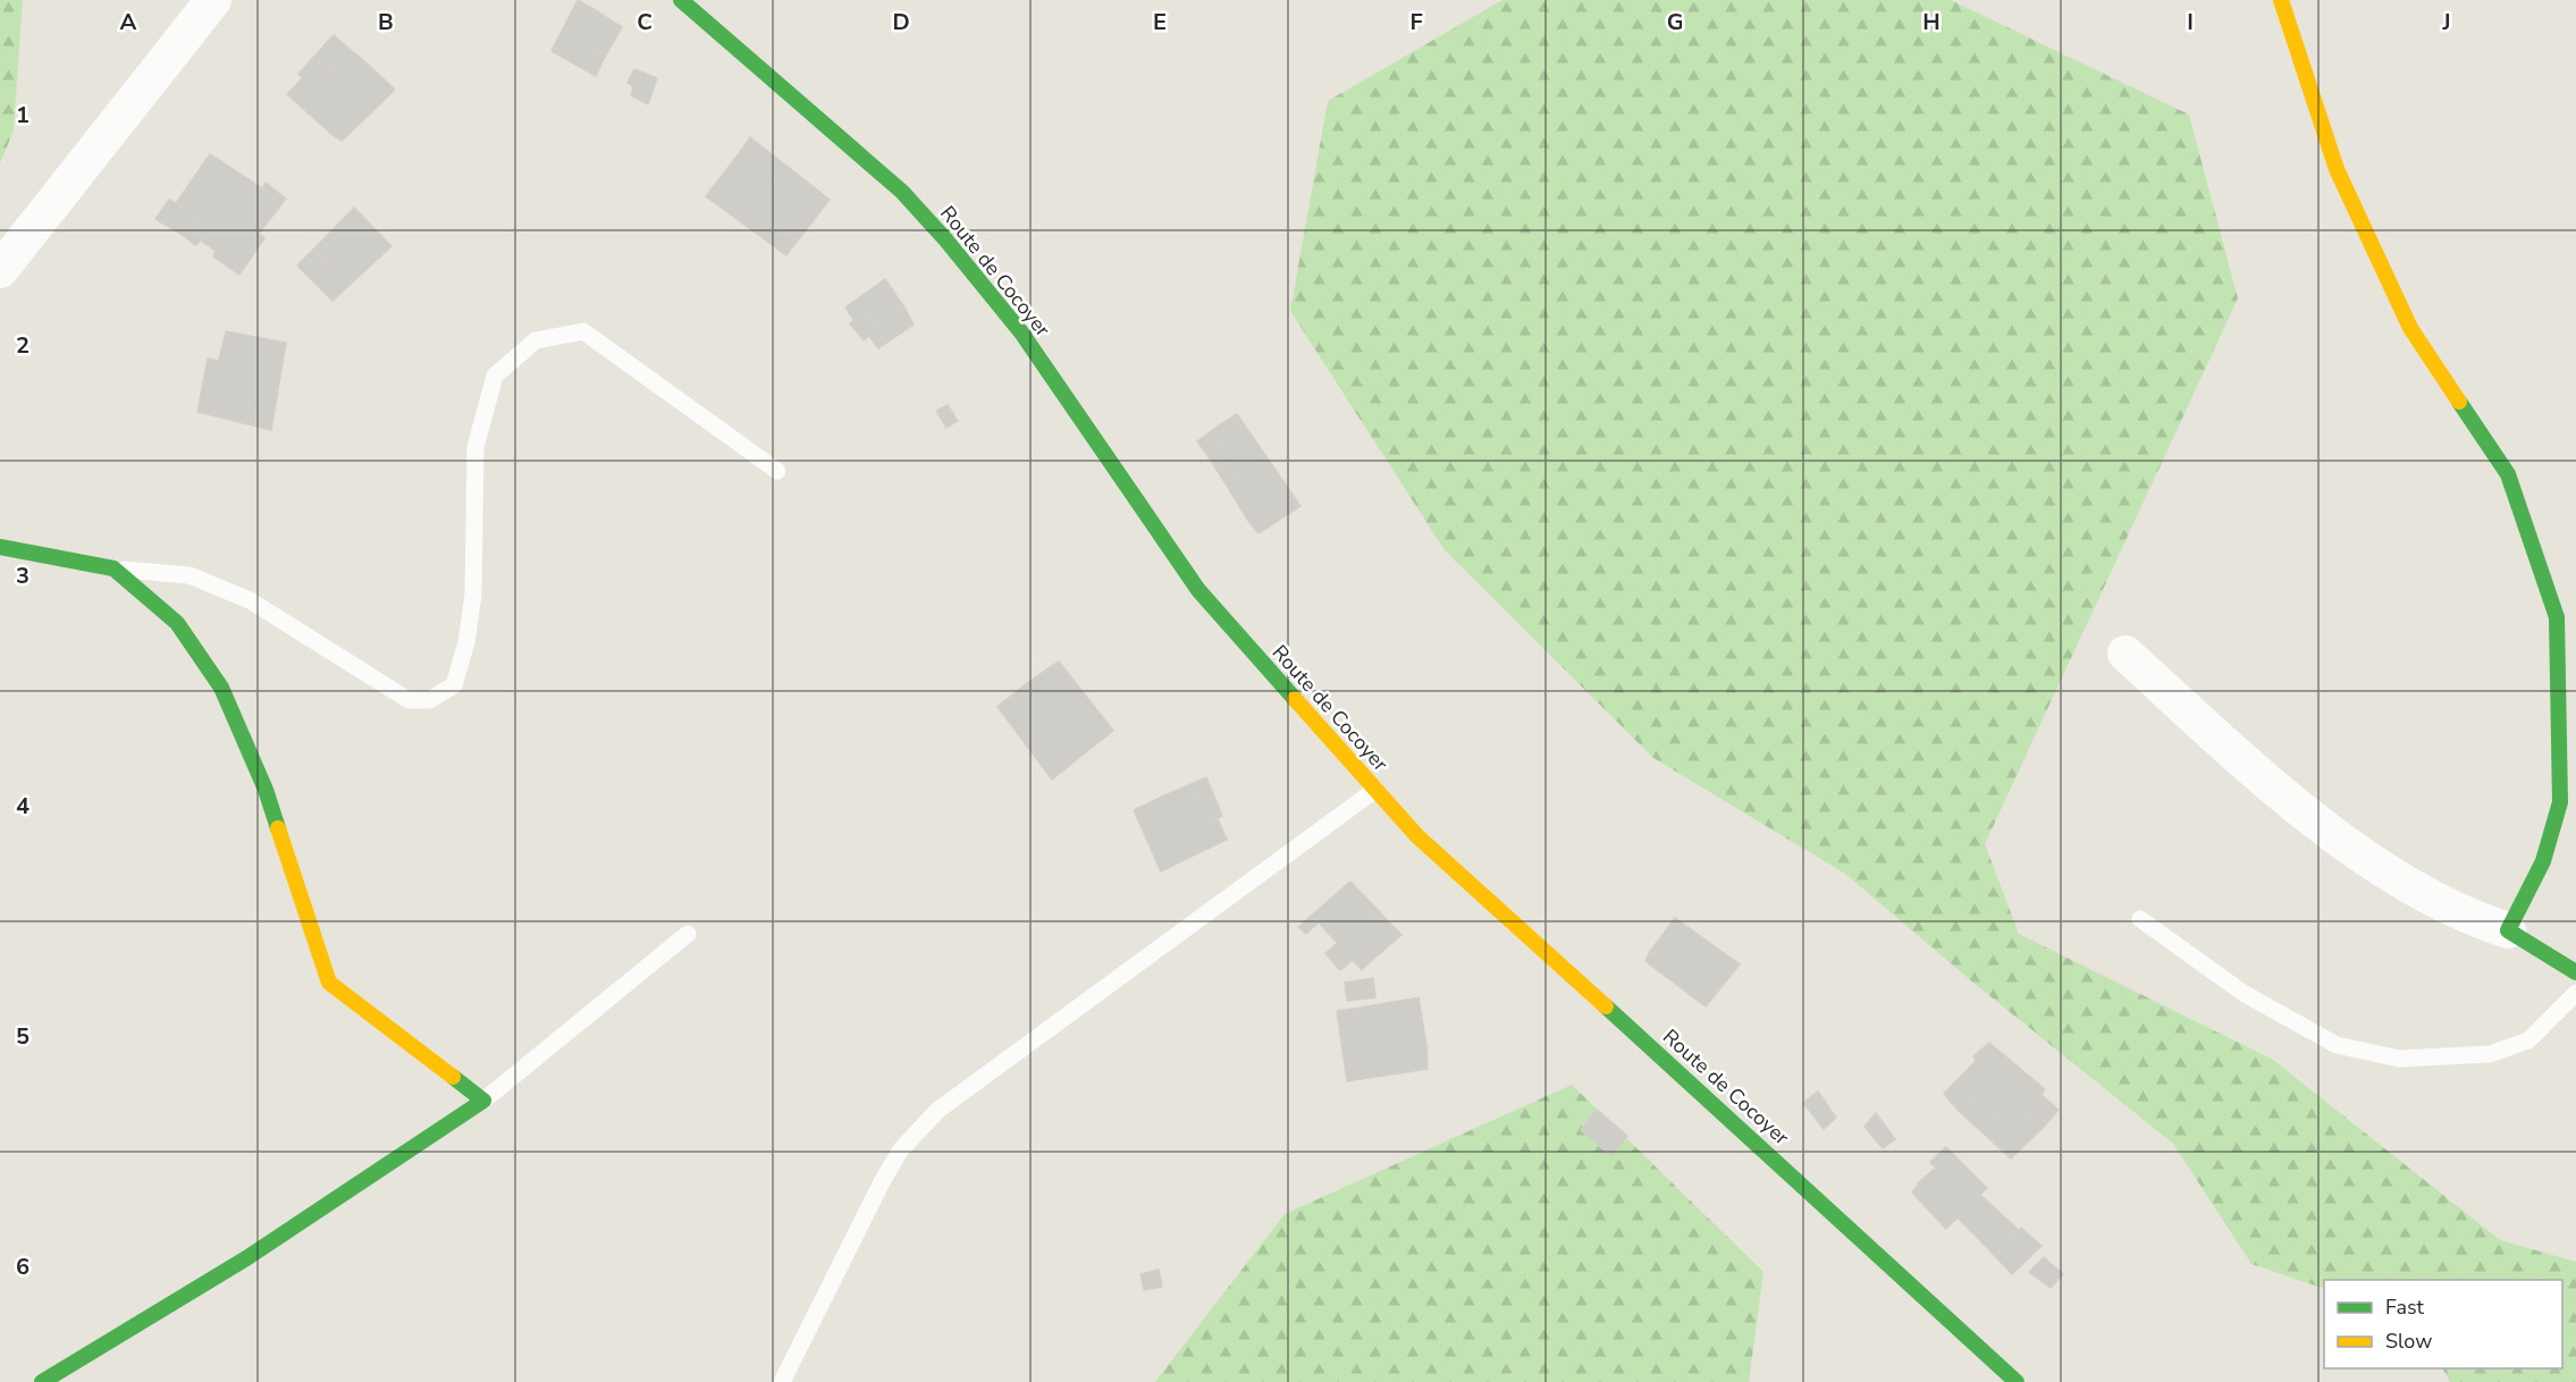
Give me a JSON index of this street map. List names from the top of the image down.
{
  "streets": {
    "street": ["Route de Cocoyer"]
  },
  "legend": ["Fast", "Slow"],
  "grid": {
    "columns": [
      "A",
      "B",
      "C",
      "D",
      "E",
      "F",
      "G",
      "H",
      "I",
      "J"
    ],
    "rows": [
      "1",
      "2",
      "3",
      "4",
      "5",
      "6"
    ]
  }
}
